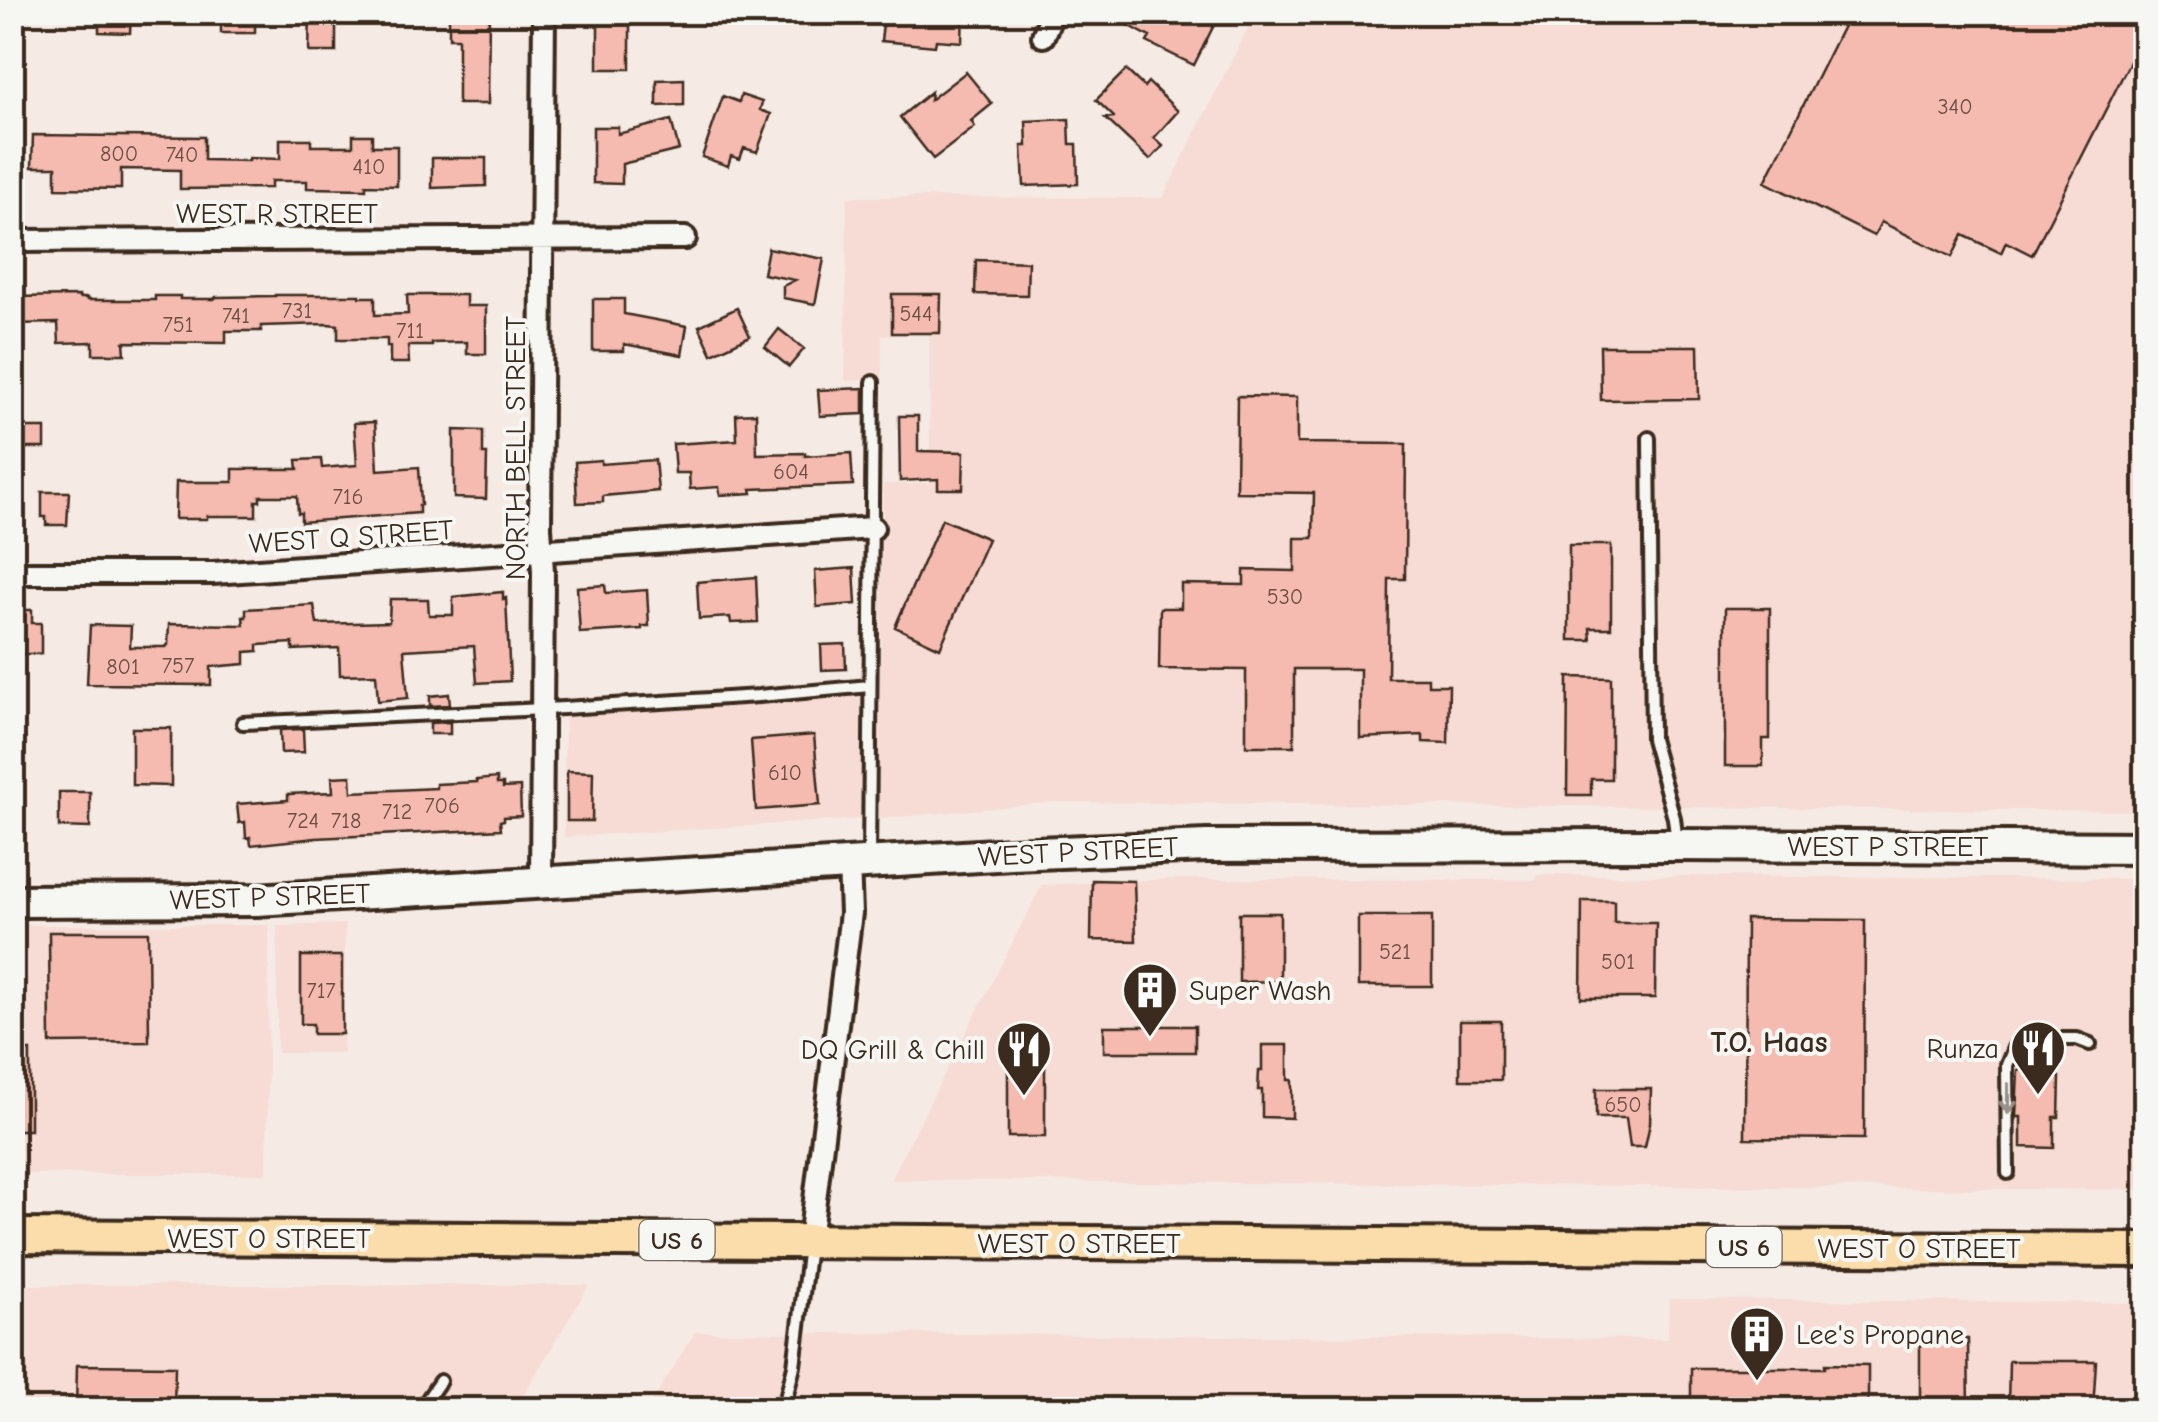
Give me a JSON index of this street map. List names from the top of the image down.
{
  "streets": {
    "main road": ["WEST O STREET", "US 6"],
    "street": [
      "WEST R STREET",
      "NORTH BELL STREET",
      "WEST Q STREET",
      "WEST P STREET"
    ]
  },
  "crossings": [
    ["WEST R STREET", "NORTH BELL STREET"],
    ["NORTH BELL STREET", "WEST Q STREET"],
    ["NORTH BELL STREET", "WEST P STREET"]
  ],
  "districts": ["T.O. Haas"],
  "places": {
    "building": ["Super Wash", "Lee's Propane"],
    "restaurant": ["Runza", "DQ Grill & Chill"]
  },
  "house_numbers": [
    "340",
    "800",
    "740",
    "410",
    "731",
    "544",
    "741",
    "751",
    "711",
    "604",
    "716",
    "530",
    "757",
    "801",
    "610",
    "706",
    "712",
    "724",
    "718",
    "521",
    "501",
    "717",
    "650"
  ]
}
